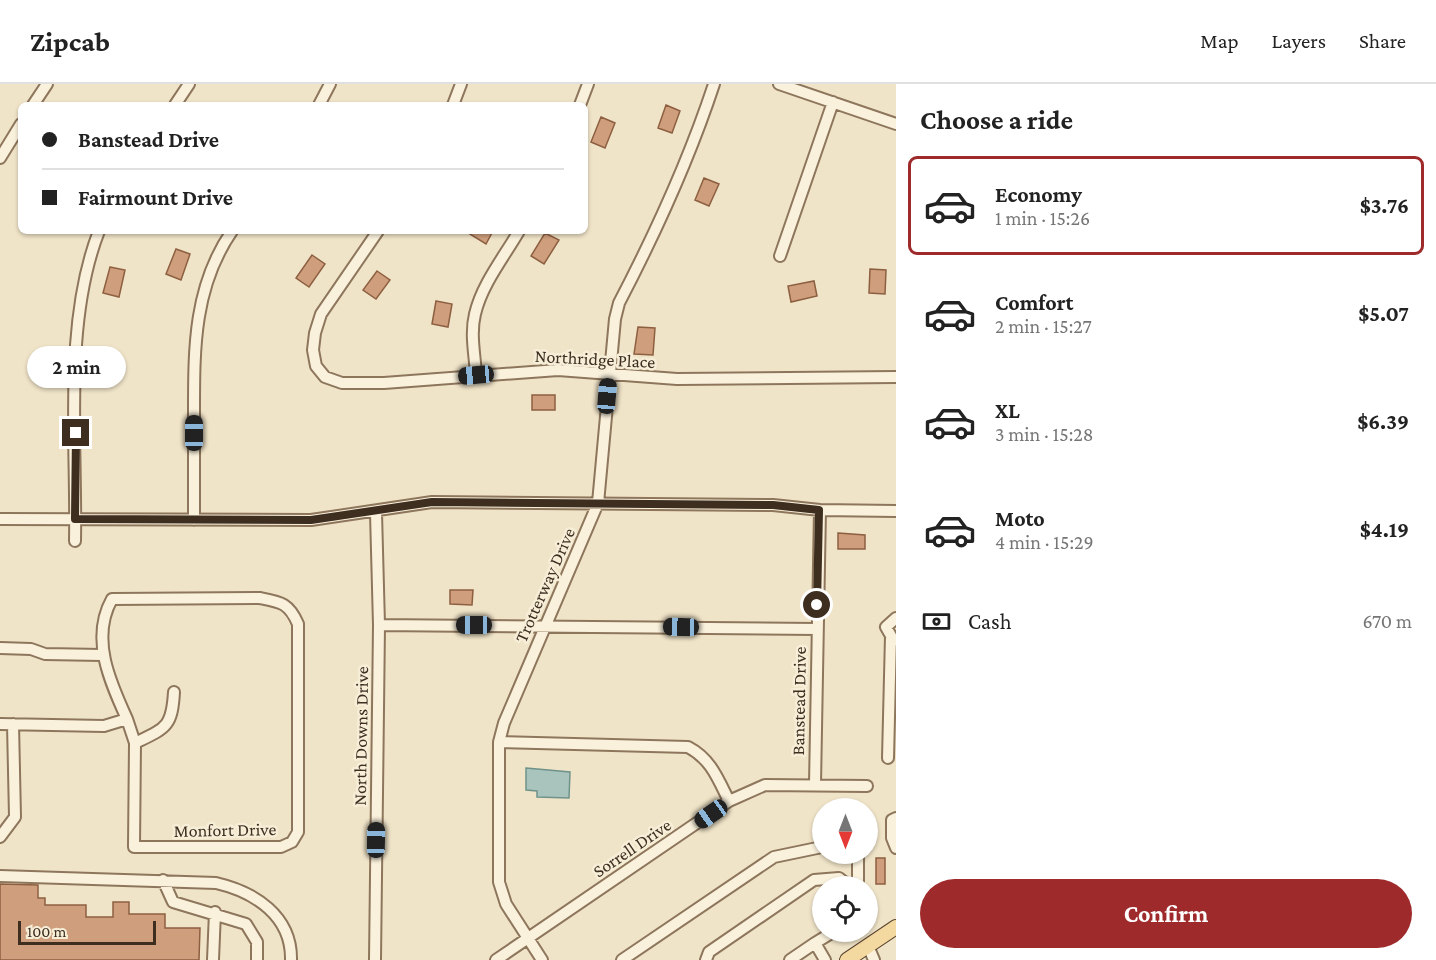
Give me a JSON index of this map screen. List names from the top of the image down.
{
  "streets": {
    "street": [
      "Northridge Place",
      "Trotterway Drive",
      "Banstead Drive",
      "North Downs Drive",
      "Monfort Drive",
      "Sorrell Drive"
    ]
  },
  "crossings": [
    ["Northridge Place", "Trotterway Drive"],
    ["Trotterway Drive", "Sorrell Drive"],
    ["Banstead Drive", "Sorrell Drive"]
  ],
  "scale_bar": "100 m",
  "north": "bottom",
  "page": {
    "header": "Zipcab",
    "nav": ["Map", "Layers", "Share"],
    "heading": "Choose a ride",
    "banner": ["Banstead Drive", "Fairmount Drive"],
    "list": [
      {
        "name": "Economy",
        "note": "1 min · 15:26",
        "value": "$3.76"
      },
      {
        "name": "Comfort",
        "note": "2 min · 15:27",
        "value": "$5.07"
      },
      {
        "name": "XL",
        "note": "3 min · 15:28",
        "value": "$6.39"
      },
      {
        "name": "Moto",
        "note": "4 min · 15:29",
        "value": "$4.19"
      }
    ],
    "bubble": "2 min",
    "pay": ["Cash", "670 m"],
    "buttons": "Confirm",
    "scale": "100 m"
  }
}
